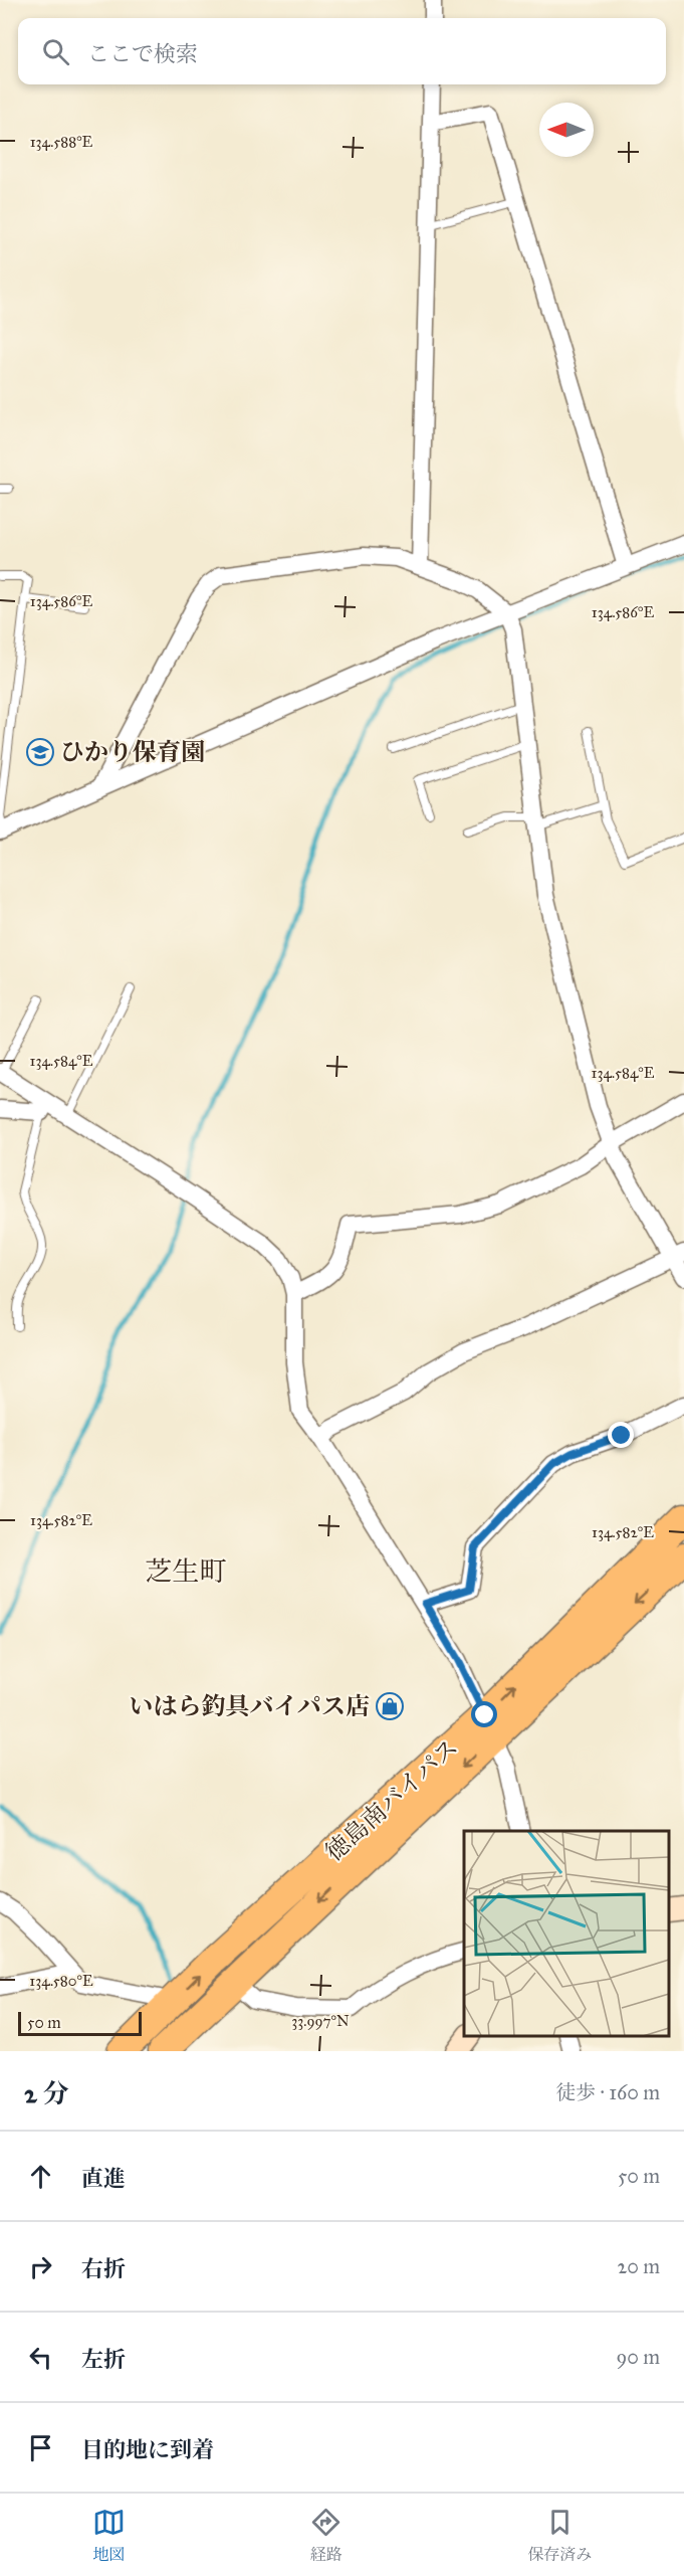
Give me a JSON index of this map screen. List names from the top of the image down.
{
  "streets": {
    "highway": ["徳島南バイパス"]
  },
  "districts": ["芝生町"],
  "places": {
    "school or university": ["ひかり保育園"],
    "shop": ["いはら釣具バイパス店"]
  },
  "scale_bar": "50 m",
  "north": "left",
  "page": {
    "search": "ここで検索",
    "scale": "50 m",
    "heading": ["2 分", "徒歩 · 160 m"],
    "list": [
      ["直進", "50 m"],
      ["右折", "20 m"],
      ["左折", "90 m"],
      "目的地に到着"
    ],
    "nav": ["地図", "経路", "保存済み"]
  },
  "coordinates": [
    "134.588°E",
    "134.586°E",
    "134.584°E",
    "134.582°E",
    "134.580°E",
    "33.997°N"
  ]
}
